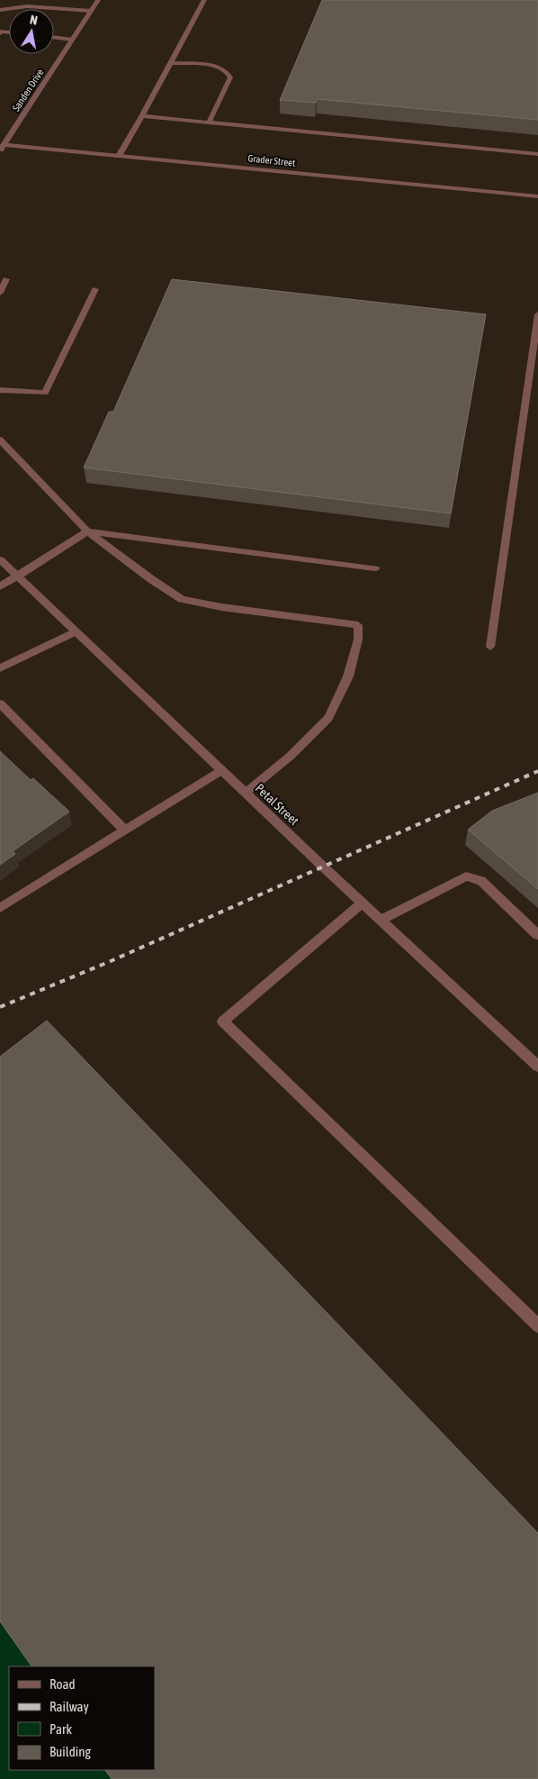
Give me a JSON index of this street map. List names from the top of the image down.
{
  "streets": {
    "street": ["Sanden Drive", "Grader Street", "Petal Street"]
  },
  "crossings": [
    ["Sanden Drive", "Grader Street"]
  ],
  "legend": [
    "Road",
    "Railway",
    "Park",
    "Building"
  ],
  "north": "top"
}
